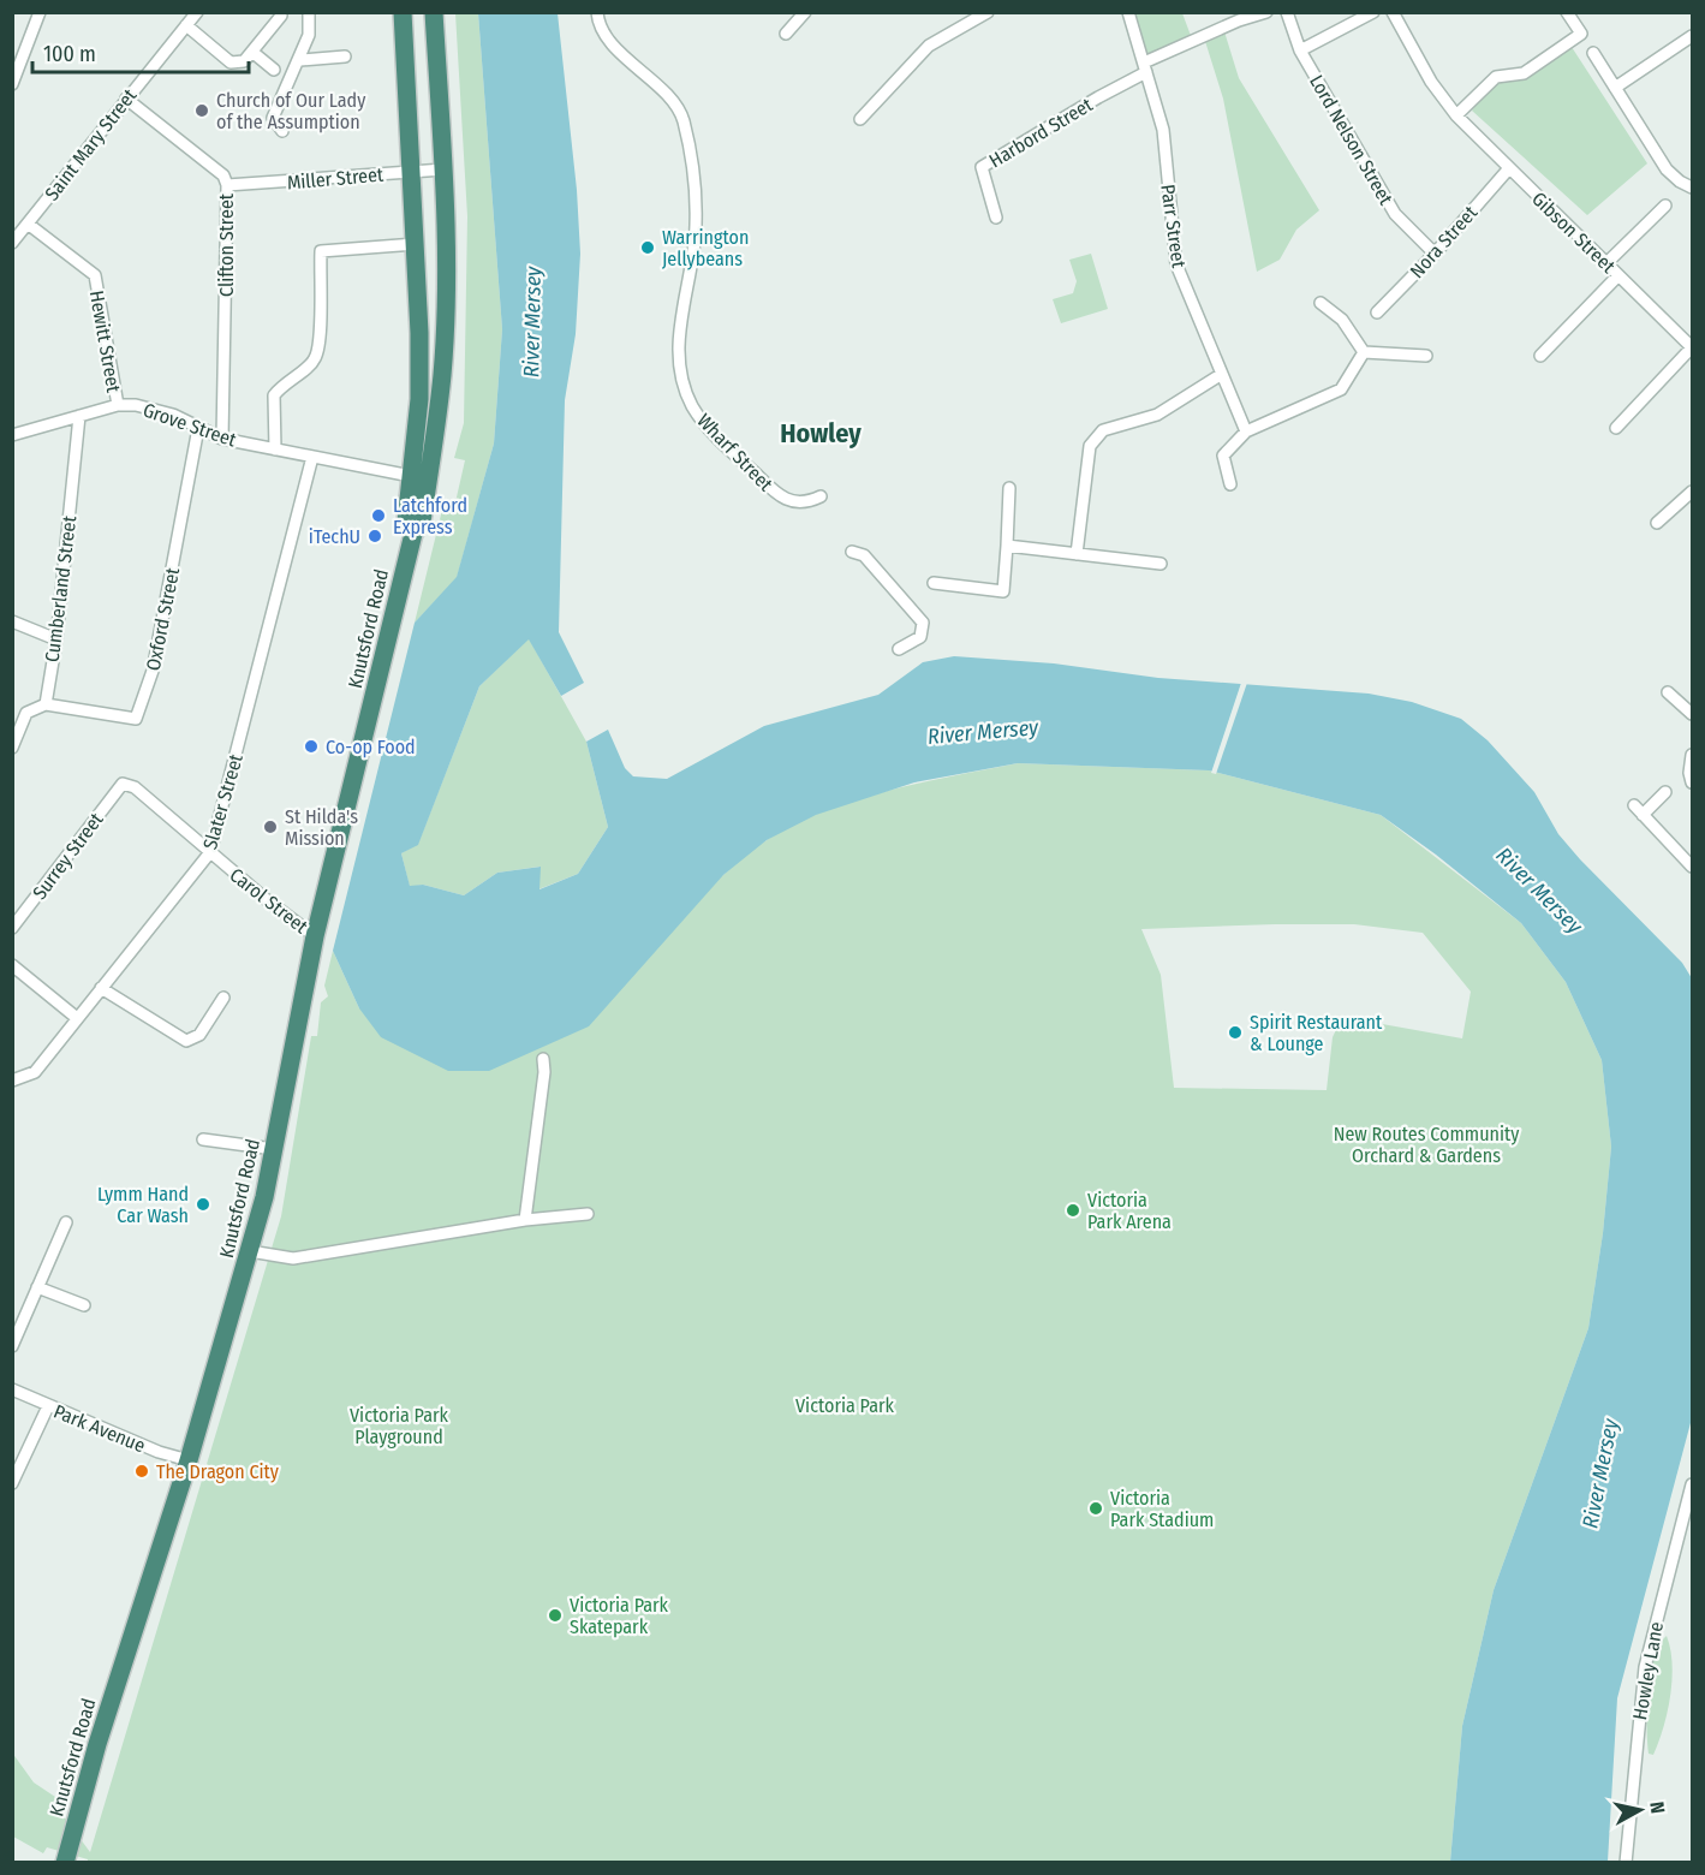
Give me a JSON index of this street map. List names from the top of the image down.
{
  "streets": {
    "highway": ["Knutsford Road"],
    "street": [
      "Harbord Street",
      "Lord Nelson Street",
      "Saint Mary Street",
      "Miller Street",
      "Parr Street",
      "Gibson Street",
      "Nora Street",
      "Clifton Street",
      "Hewitt Street",
      "Grove Street",
      "Wharf Street",
      "Cumberland Street",
      "Oxford Street",
      "Slater Street",
      "Surrey Street",
      "Carol Street",
      "Park Avenue",
      "Howley Lane"
    ]
  },
  "crossings": [
    ["Harbord Street", "Parr Street"],
    ["Lord Nelson Street", "Nora Street"],
    ["Saint Mary Street", "Clifton Street"],
    ["Saint Mary Street", "Hewitt Street"],
    ["Miller Street", "Clifton Street"],
    ["Miller Street", "Knutsford Road"],
    ["Gibson Street", "Nora Street"],
    ["Clifton Street", "Grove Street"],
    ["Hewitt Street", "Grove Street"],
    ["Grove Street", "Cumberland Street"],
    ["Grove Street", "Oxford Street"],
    ["Grove Street", "Knutsford Road"],
    ["Grove Street", "Slater Street"],
    ["Cumberland Street", "Oxford Street"],
    ["Knutsford Road", "Carol Street"],
    ["Knutsford Road", "Park Avenue"],
    ["Slater Street", "Carol Street"],
    ["Surrey Street", "Carol Street"]
  ],
  "districts": ["Howley"],
  "water": ["River Mersey"],
  "parks": ["New Routes Community Orchard & Gardens", "Victoria Park", "Victoria Park Playground"],
  "places": [
    "Church of Our Lady of the Assumption",
    "Warrington Jellybeans",
    "Latchford Express",
    "iTechU",
    "Co-op Food",
    "St Hilda's Mission",
    "Spirit Restaurant & Lounge",
    "Lymm Hand Car Wash",
    "Victoria Park Arena",
    "The Dragon City",
    "Victoria Park Stadium",
    "Victoria Park Skatepark"
  ],
  "scale_bar": "100 m",
  "north": "right"
}
